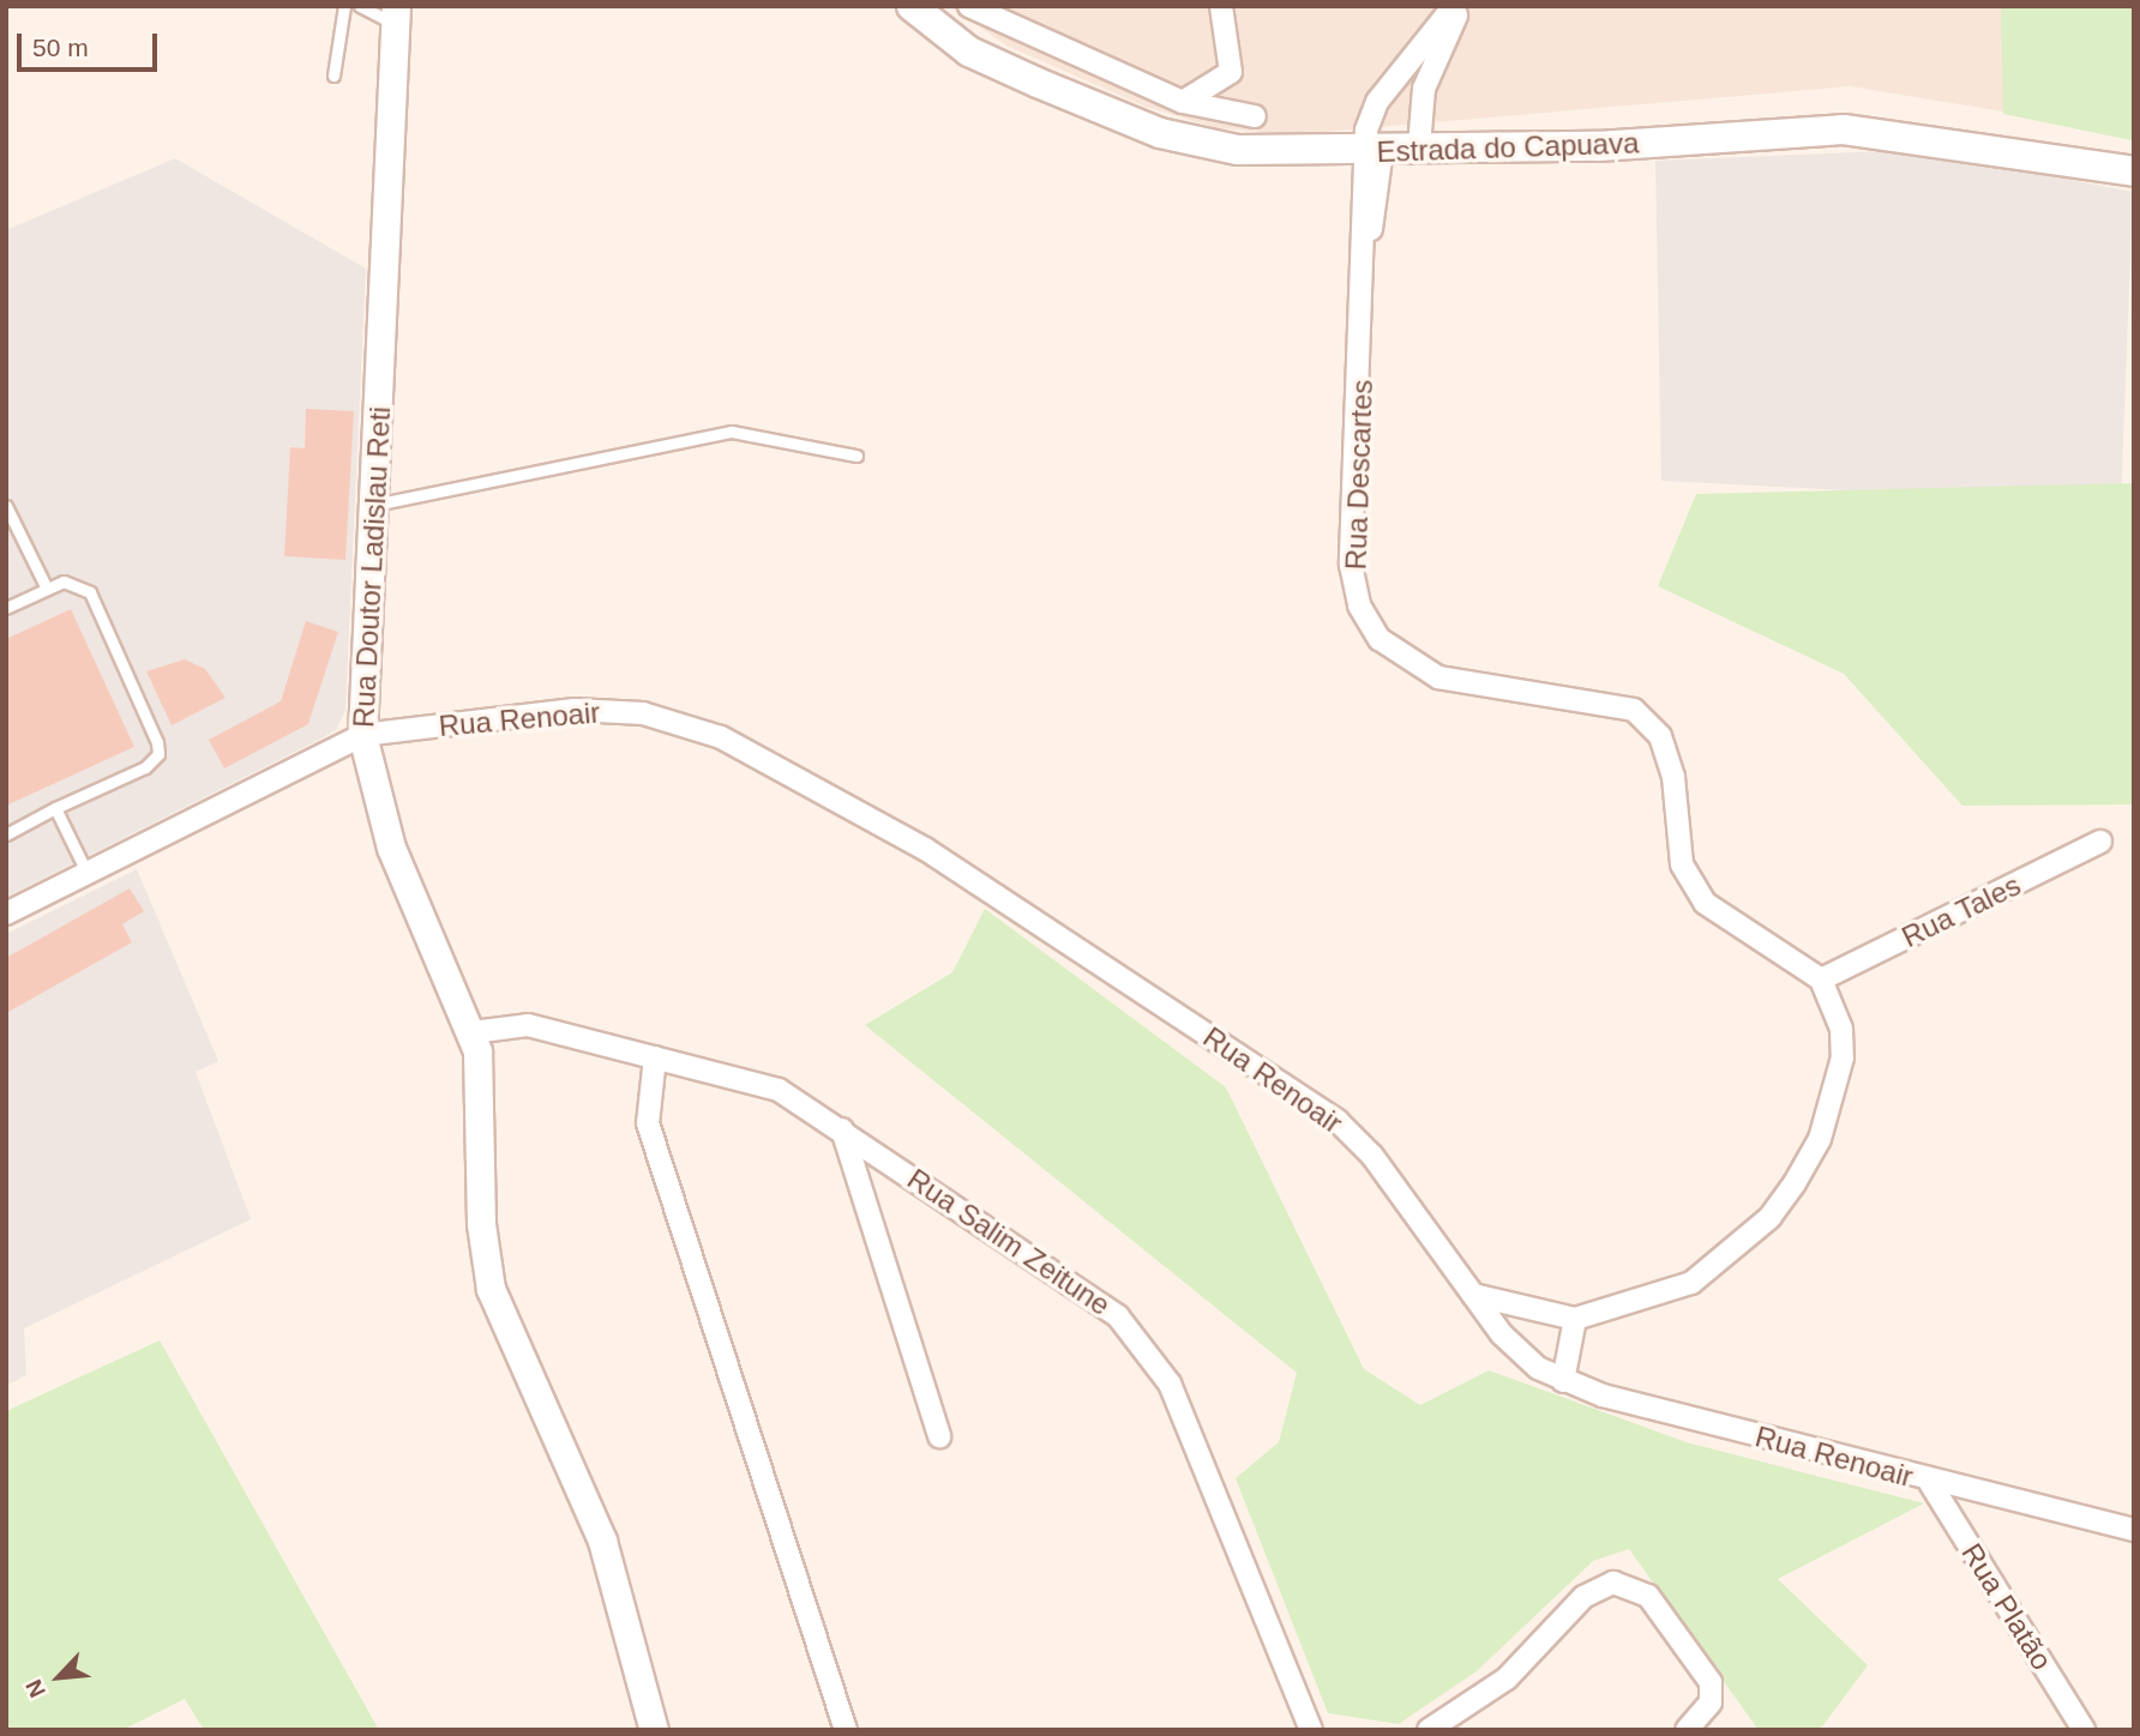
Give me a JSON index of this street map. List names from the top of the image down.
{
  "streets": {
    "main road": ["Estrada do Capuava"],
    "street": [
      "Rua Descartes",
      "Rua Doutor Ladislau Reti",
      "Rua Renoair",
      "Rua Tales",
      "Rua Salim Zeitune",
      "Rua Platão"
    ]
  },
  "crossings": [
    ["Estrada do Capuava", "Rua Descartes"],
    ["Rua Descartes", "Rua Tales"],
    ["Rua Doutor Ladislau Reti", "Rua Renoair"],
    ["Rua Doutor Ladislau Reti", "Rua Salim Zeitune"],
    ["Rua Renoair", "Rua Platão"]
  ],
  "scale_bar": "50 m",
  "north": "bottom left"
}
